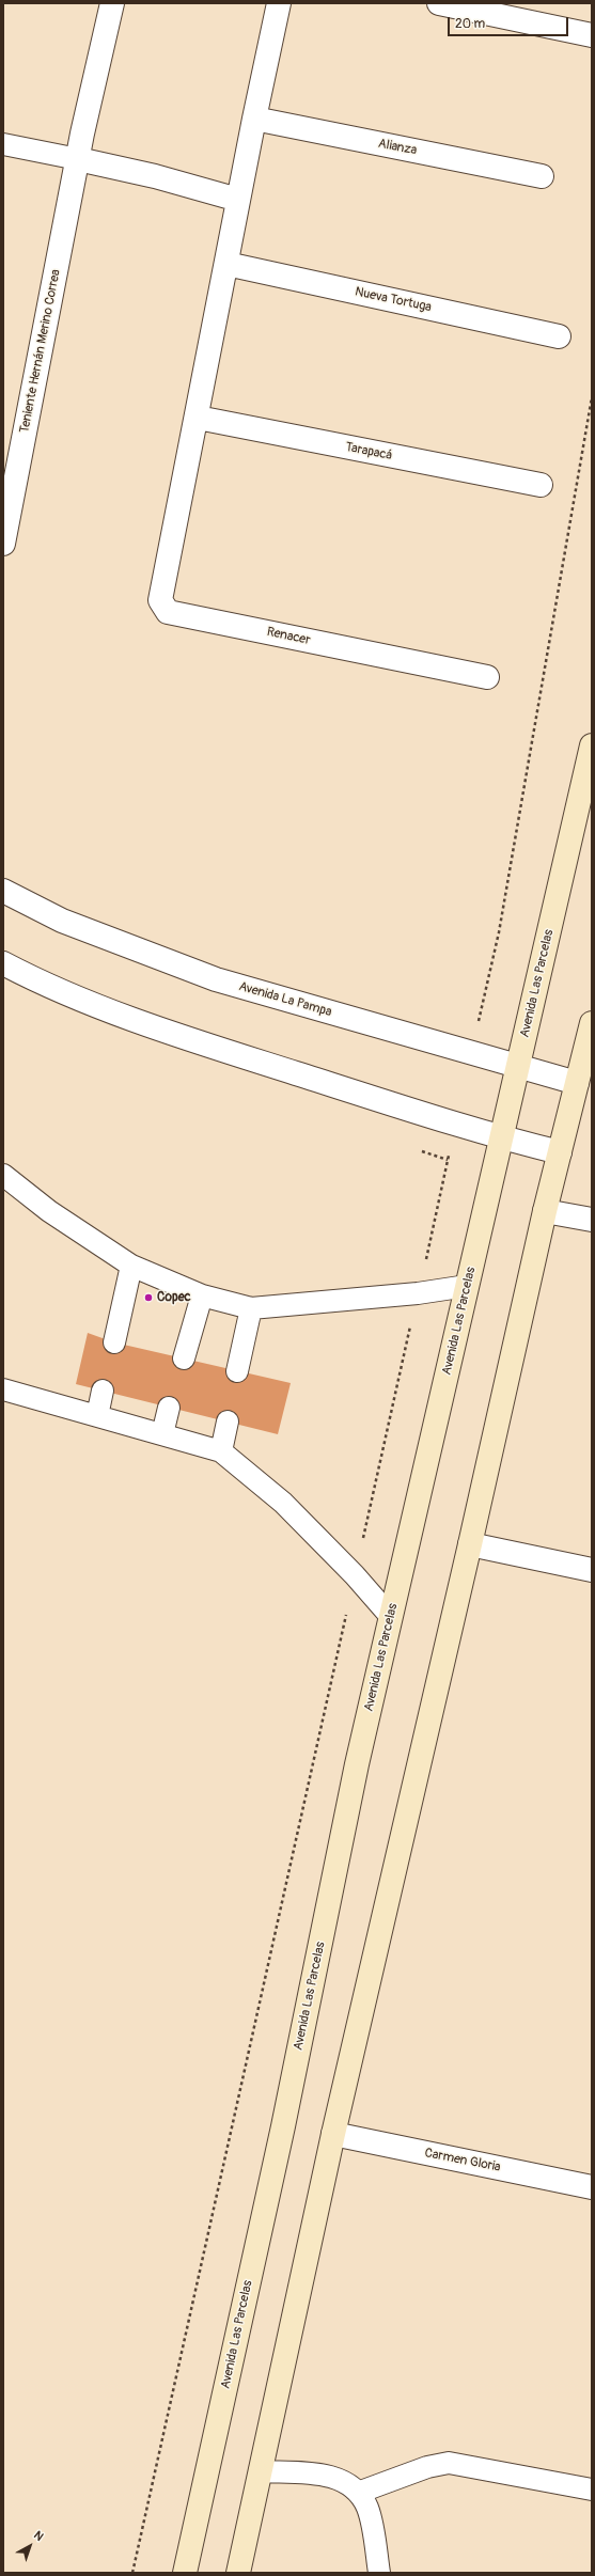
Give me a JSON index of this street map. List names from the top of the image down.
{
  "streets": {
    "main road": ["Avenida Las Parcelas"],
    "street": [
      "Alianza",
      "Nueva Tortuga",
      "Teniente Hernán Merino Correa",
      "Tarapacá",
      "Renacer",
      "Avenida La Pampa",
      "Carmen Gloria"
    ]
  },
  "crossings": [
    ["Tarapacá", "Renacer"],
    ["Avenida Las Parcelas", "Avenida La Pampa"]
  ],
  "places": ["Copec"],
  "scale_bar": "20 m",
  "north": "top right"
}
